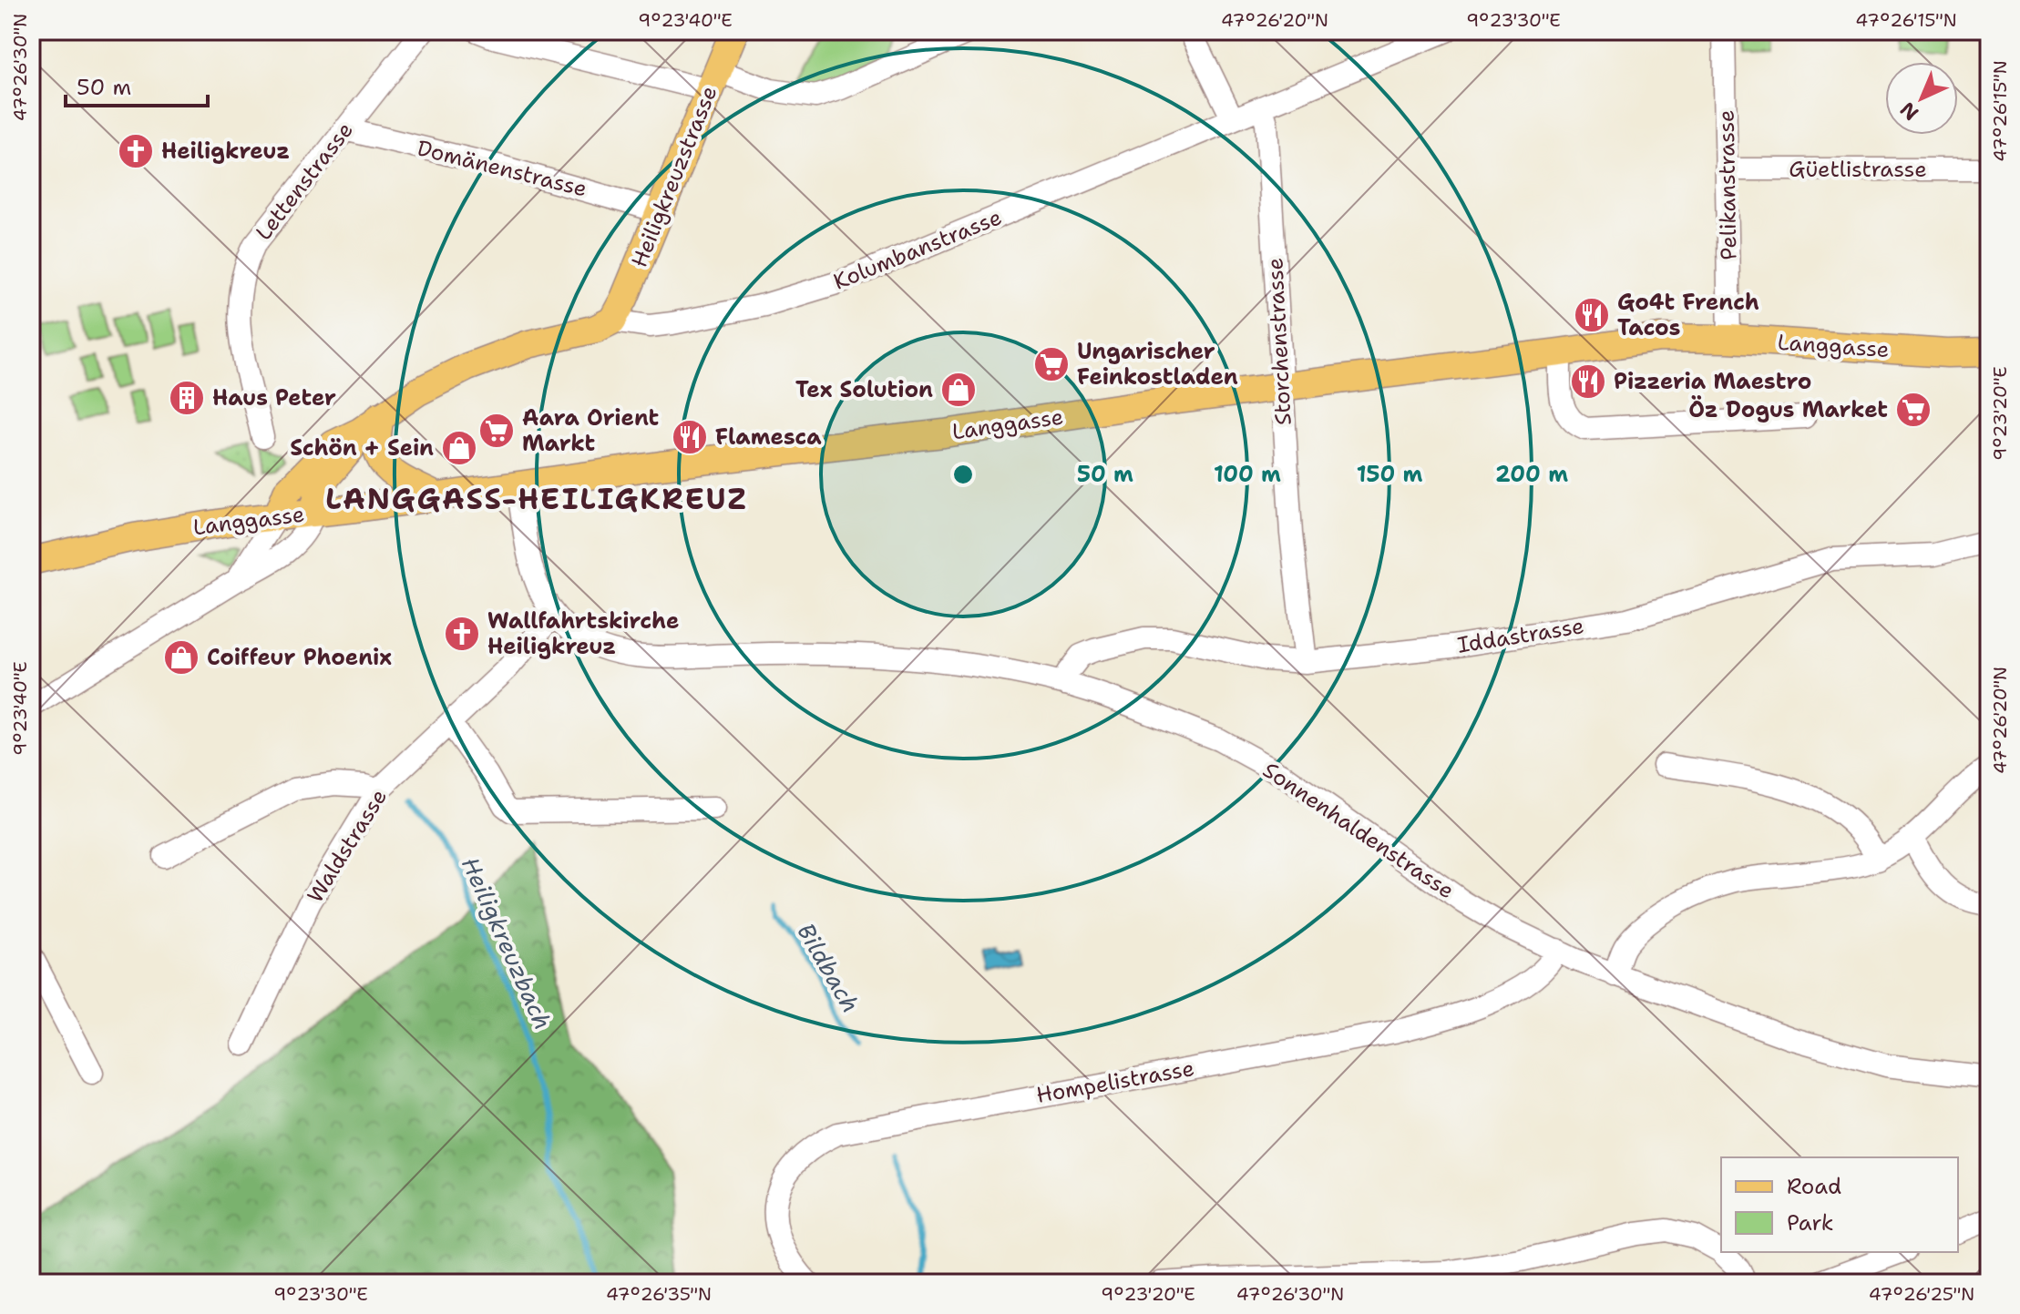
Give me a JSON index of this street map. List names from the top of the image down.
{
  "streets": {
    "main road": ["Heiligkreuzstrasse", "Kolumbanstrasse", "Langgasse"],
    "street": [
      "Domänenstrasse",
      "Güetlistrasse",
      "Lettenstrasse",
      "Pelikanstrasse",
      "Storchenstrasse",
      "Iddastrasse",
      "Sonnenhaldenstrasse",
      "Waldstrasse",
      "Hompelistrasse"
    ]
  },
  "crossings": [
    ["Domänenstrasse", "Heiligkreuzstrasse"],
    ["Domänenstrasse", "Lettenstrasse"],
    ["Güetlistrasse", "Pelikanstrasse"],
    ["Heiligkreuzstrasse", "Kolumbanstrasse"],
    ["Pelikanstrasse", "Langgasse"],
    ["Kolumbanstrasse", "Storchenstrasse"],
    ["Kolumbanstrasse", "Langgasse"],
    ["Storchenstrasse", "Langgasse"],
    ["Storchenstrasse", "Iddastrasse"],
    ["Langgasse", "Sonnenhaldenstrasse"],
    ["Iddastrasse", "Sonnenhaldenstrasse"],
    ["Sonnenhaldenstrasse", "Waldstrasse"],
    ["Sonnenhaldenstrasse", "Hompelistrasse"]
  ],
  "districts": ["LANGGASS-HEILIGKREUZ"],
  "water": ["Heiligkreuzbach", "Bildbach"],
  "places": {
    "church": ["Heiligkreuz", "Wallfahrtskirche Heiligkreuz"],
    "restaurant": ["Go4t French Tacos", "Pizzeria Maestro", "Flamesca"],
    "supermarket": ["Ungarischer Feinkostladen", "Öz Dogus Market", "Aara Orient Markt"],
    "shop": ["Tex Solution", "Schön + Sein", "Coiffeur Phoenix"],
    "building": ["Haus Peter"]
  },
  "legend": ["Road", "Park"],
  "scale_bar": "50 m",
  "north": "bottom left",
  "coordinates": [
    "9°23'40\"E",
    "47°26'20\"N",
    "9°23'30\"E",
    "47°26'15\"N",
    "47°26'30\"N",
    "9°23'20\"E",
    "47°26'35\"N",
    "47°26'25\"N"
  ],
  "rings": [
    "50 m",
    "100 m",
    "150 m",
    "200 m"
  ]
}
